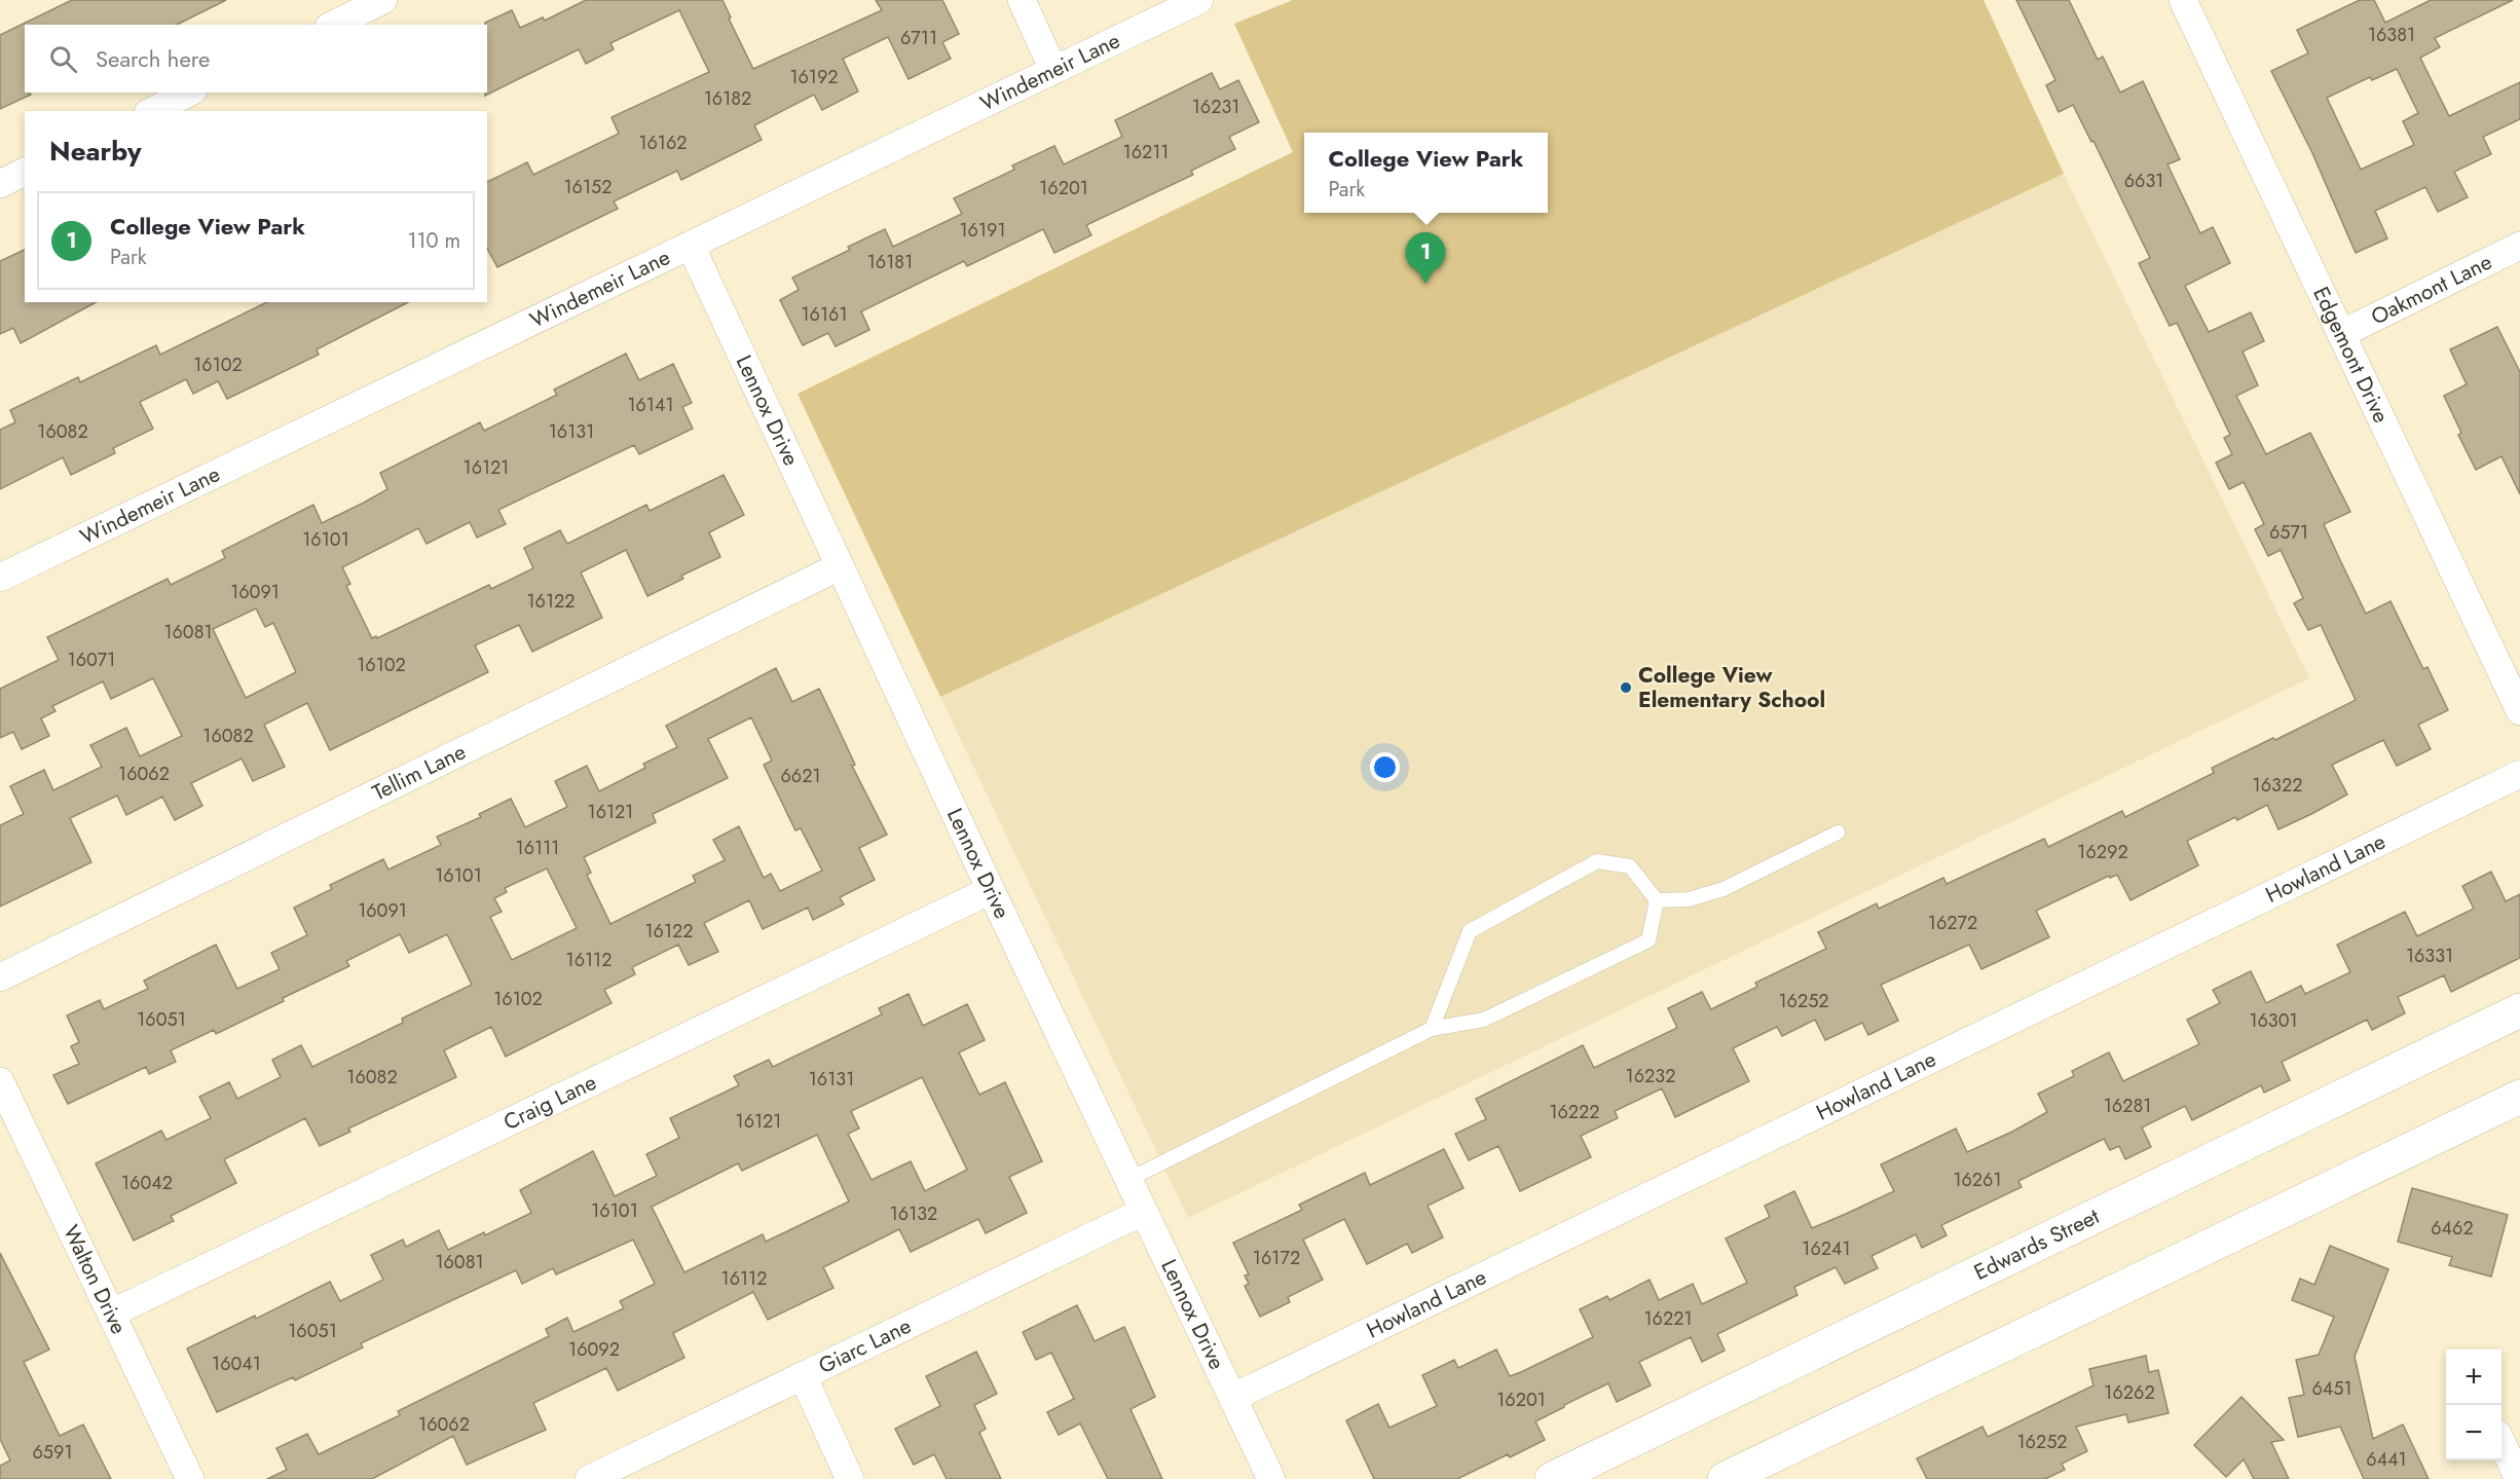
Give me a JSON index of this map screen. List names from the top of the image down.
{
  "streets": {
    "main road": ["Edwards Street"],
    "street": [
      "Windemeir Lane",
      "Oakmont Lane",
      "Edgemont Drive",
      "Lennox Drive",
      "Tellim Lane",
      "Howland Lane",
      "Craig Lane",
      "Walton Drive",
      "Giarc Lane"
    ]
  },
  "crossings": [
    ["Windemeir Lane", "Lennox Drive"],
    ["Oakmont Lane", "Edgemont Drive"],
    ["Lennox Drive", "Tellim Lane"],
    ["Lennox Drive", "Howland Lane"],
    ["Lennox Drive", "Craig Lane"],
    ["Lennox Drive", "Giarc Lane"],
    ["Craig Lane", "Walton Drive"]
  ],
  "places": ["College View Elementary School"],
  "house_numbers": [
    "16381",
    "6711",
    "16192",
    "16182",
    "16231",
    "16162",
    "16211",
    "6631",
    "16152",
    "16201",
    "16191",
    "16181",
    "16161",
    "16102",
    "16141",
    "16082",
    "16131",
    "16121",
    "6571",
    "16101",
    "16091",
    "16122",
    "16081",
    "16071",
    "16102",
    "16082",
    "16062",
    "6621",
    "16322",
    "16121",
    "16111",
    "16292",
    "16101",
    "16091",
    "16272",
    "16122",
    "16331",
    "16112",
    "16102",
    "16252",
    "16051",
    "16301",
    "16232",
    "16082",
    "16131",
    "16281",
    "16222",
    "16121",
    "16261",
    "16042",
    "16101",
    "16132",
    "6462",
    "16241",
    "16172",
    "16081",
    "16112",
    "16221",
    "16051",
    "16092",
    "16041",
    "6451",
    "16262",
    "16201",
    "16062",
    "16252",
    "6591",
    "6441"
  ],
  "page": {
    "search": "Search here",
    "heading": "Nearby",
    "popup": ["College View Park", "Park"],
    "list": [
      {
        "mark": "1",
        "name": "College View Park",
        "note": "Park",
        "value": "110 m"
      }
    ],
    "pins": "1",
    "map_buttons": ["+", "−"]
  }
}
